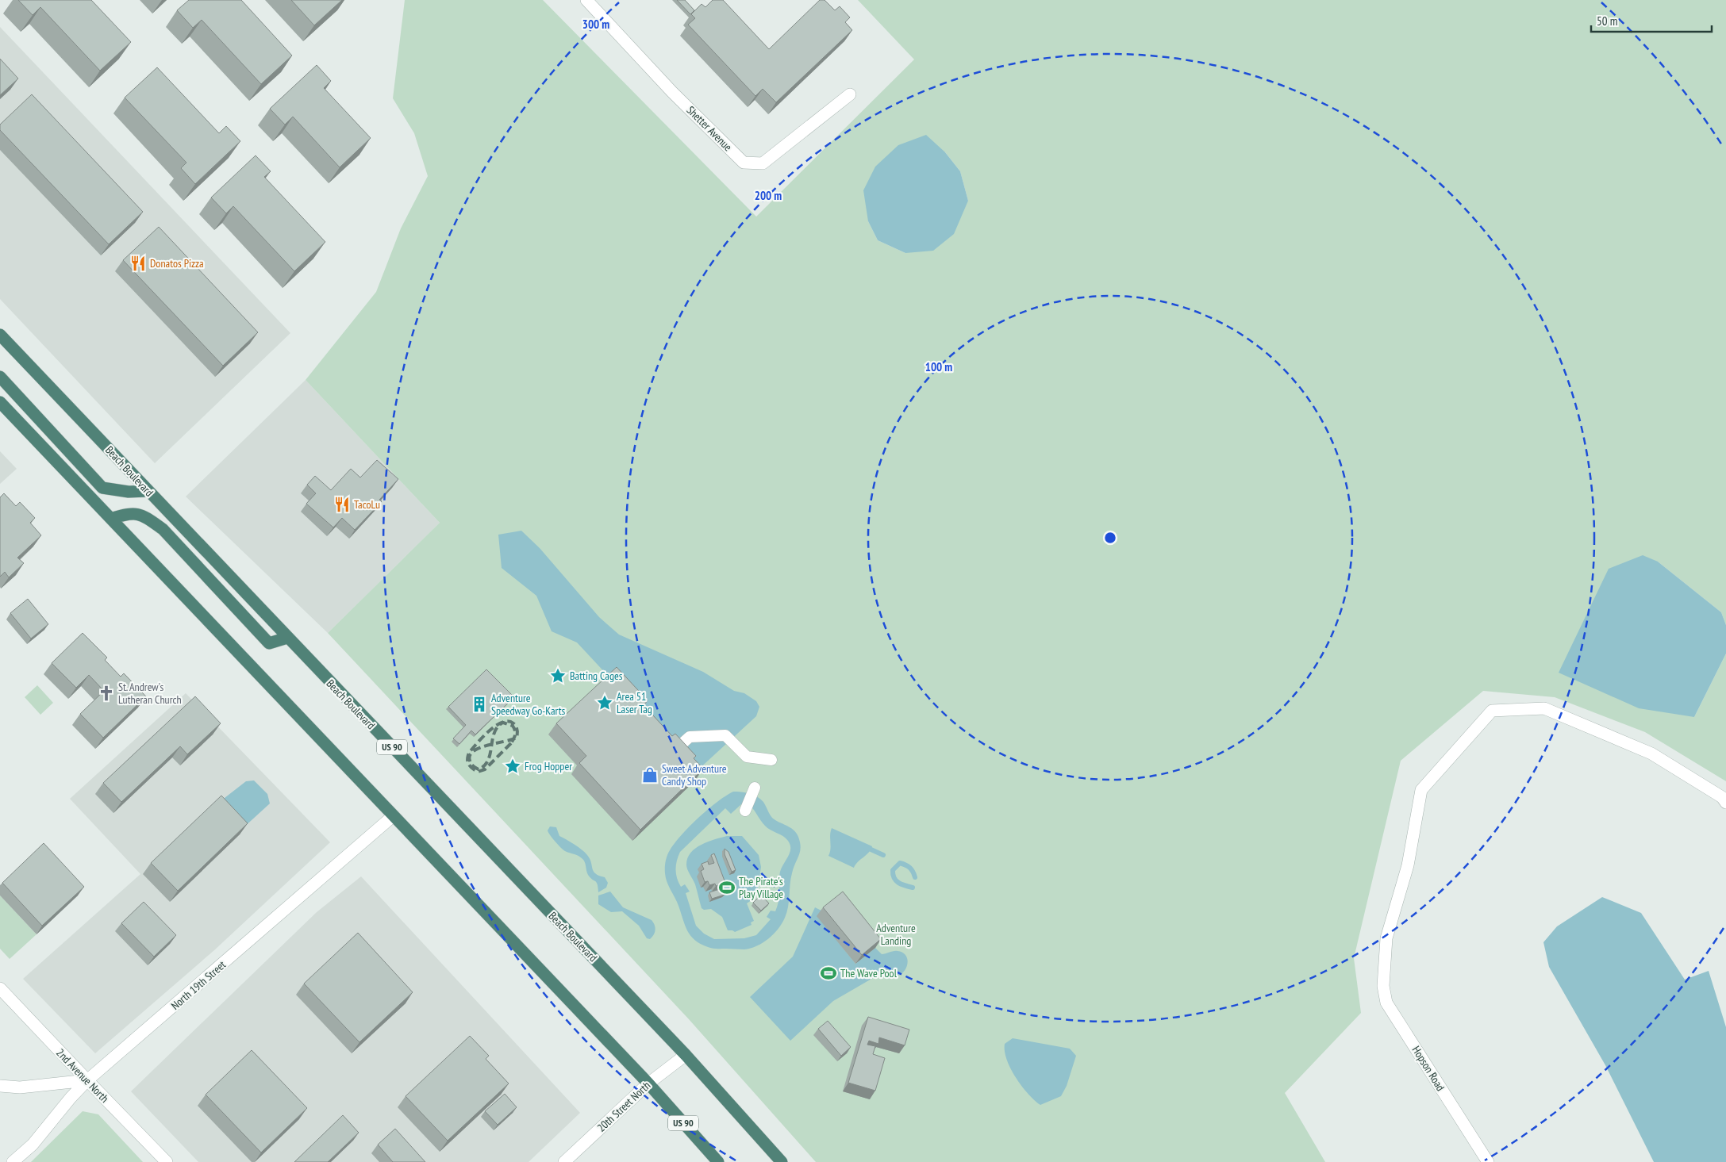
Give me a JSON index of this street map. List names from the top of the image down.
{
  "streets": {
    "highway": ["Beach Boulevard", "US 90"],
    "street": [
      "Shetter Avenue",
      "North 19th Street",
      "Hopson Road",
      "2nd Avenue North",
      "20th Street North"
    ]
  },
  "crossings": [
    ["Beach Boulevard", "20th Street North"],
    ["US 90", "North 19th Street"],
    ["US 90", "20th Street North"],
    ["North 19th Street", "2nd Avenue North"]
  ],
  "parks": ["Adventure Landing"],
  "places": {
    "restaurant": ["Donatos Pizza", "TacoLu"],
    "place": ["Batting Cages", "Area 51 Laser Tag", "Frog Hopper"],
    "church": ["St. Andrew's Lutheran Church"],
    "building": ["Adventure Speedway Go-Karts"],
    "shop": ["Sweet Adventure Candy Shop"],
    "sports": ["The Pirate's Play Village", "The Wave Pool"]
  },
  "scale_bar": "50 m",
  "rings": ["300 m", "200 m", "100 m"]
}
